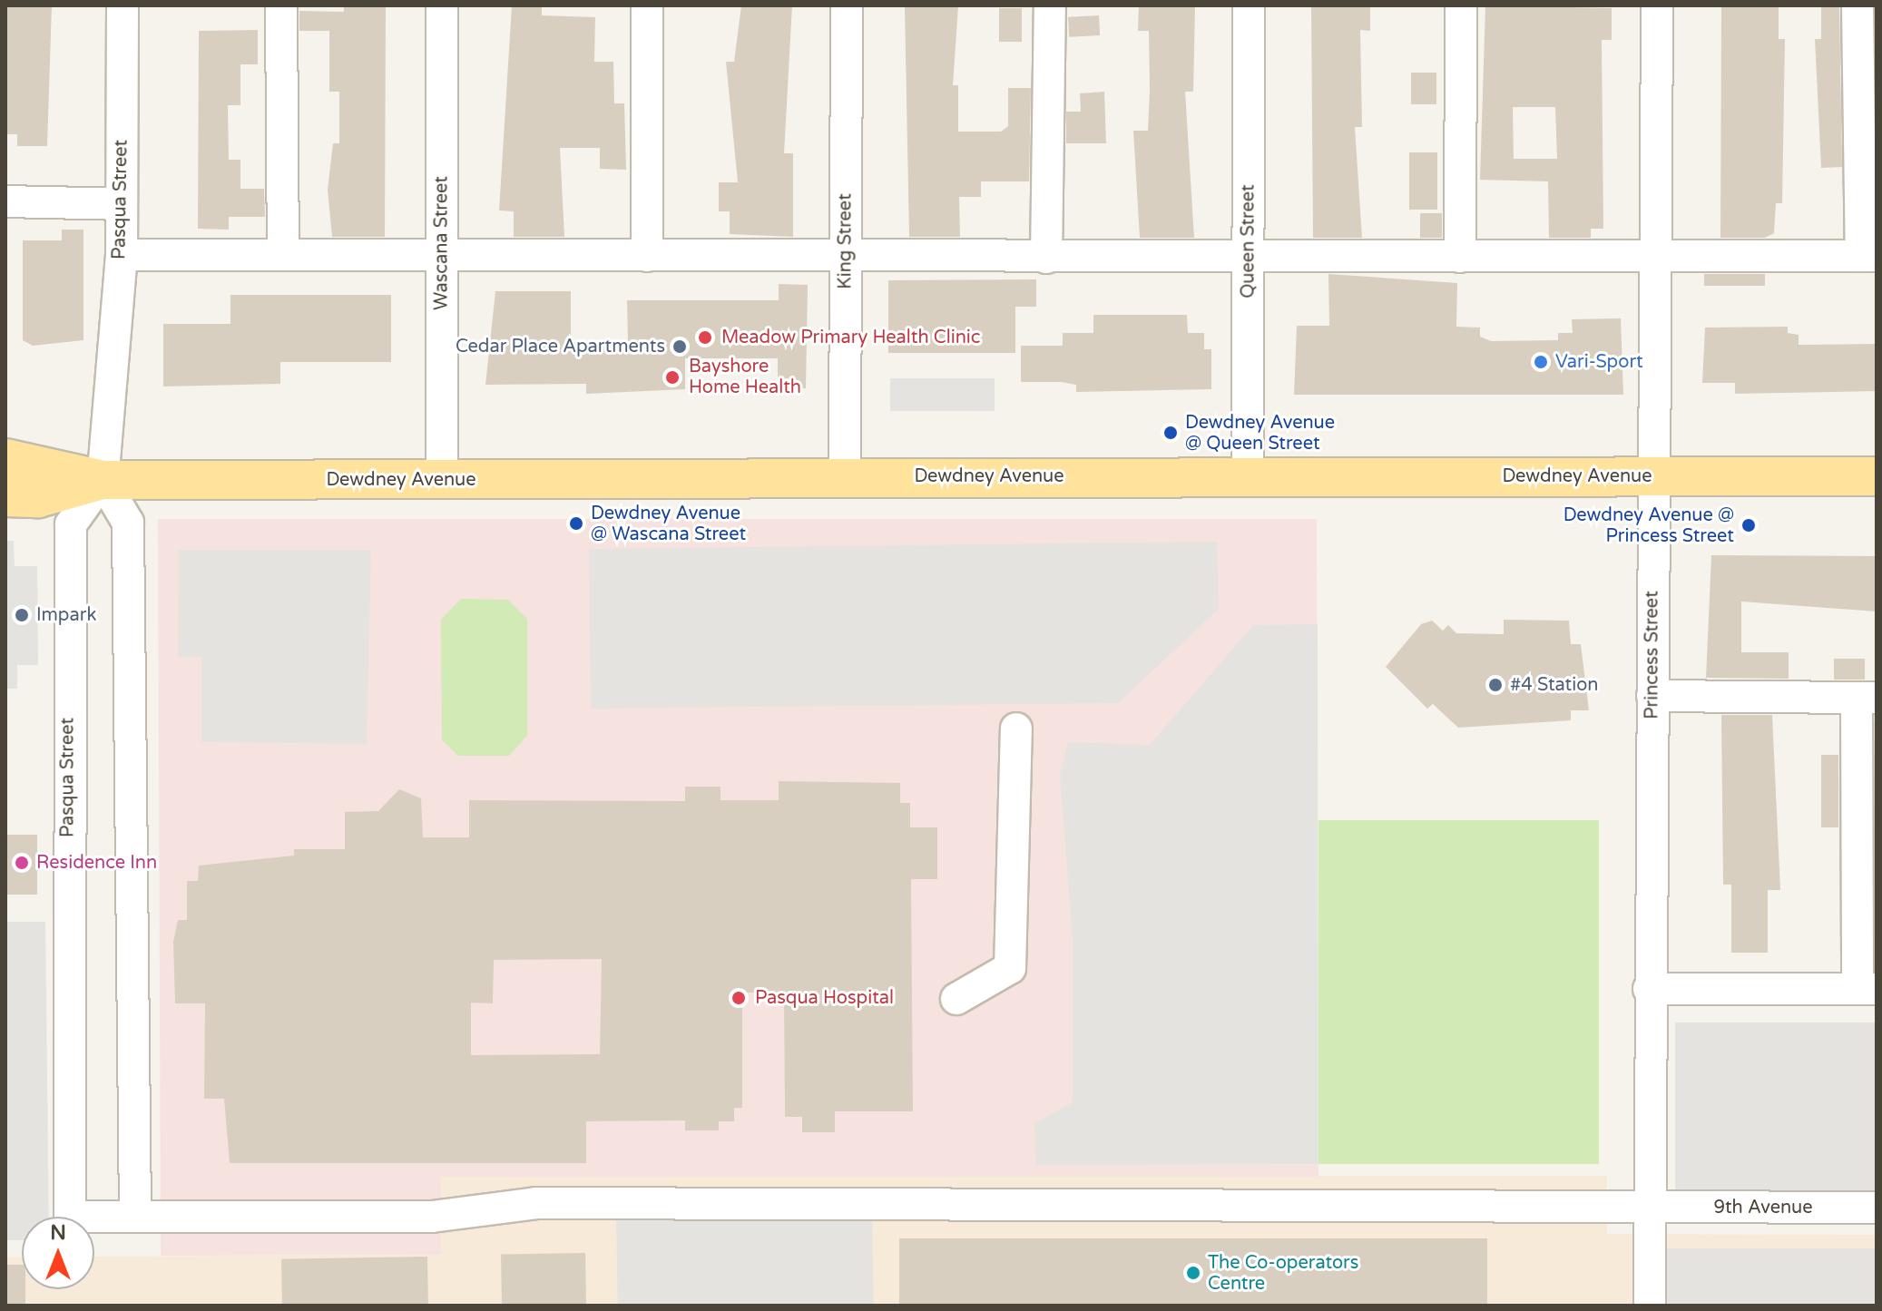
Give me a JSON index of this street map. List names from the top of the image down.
{
  "streets": {
    "main road": ["Dewdney Avenue"],
    "street": [
      "Pasqua Street",
      "King Street",
      "Queen Street",
      "Wascana Street",
      "Princess Street",
      "9th Avenue"
    ]
  },
  "crossings": [
    ["Pasqua Street", "Dewdney Avenue"],
    ["King Street", "Dewdney Avenue"],
    ["Queen Street", "Dewdney Avenue"],
    ["Wascana Street", "Dewdney Avenue"],
    ["Dewdney Avenue", "Princess Street"],
    ["Princess Street", "9th Avenue"]
  ],
  "places": [
    "Meadow Primary Health Clinic",
    "Cedar Place Apartments",
    "Vari-Sport",
    "Bayshore Home Health",
    "Dewdney Avenue @ Queen Street",
    "Dewdney Avenue @ Wascana Street",
    "Dewdney Avenue @ Princess Street",
    "Impark",
    "#4 Station",
    "Residence Inn",
    "Pasqua Hospital",
    "The Co-operators Centre"
  ],
  "north": "top"
}
